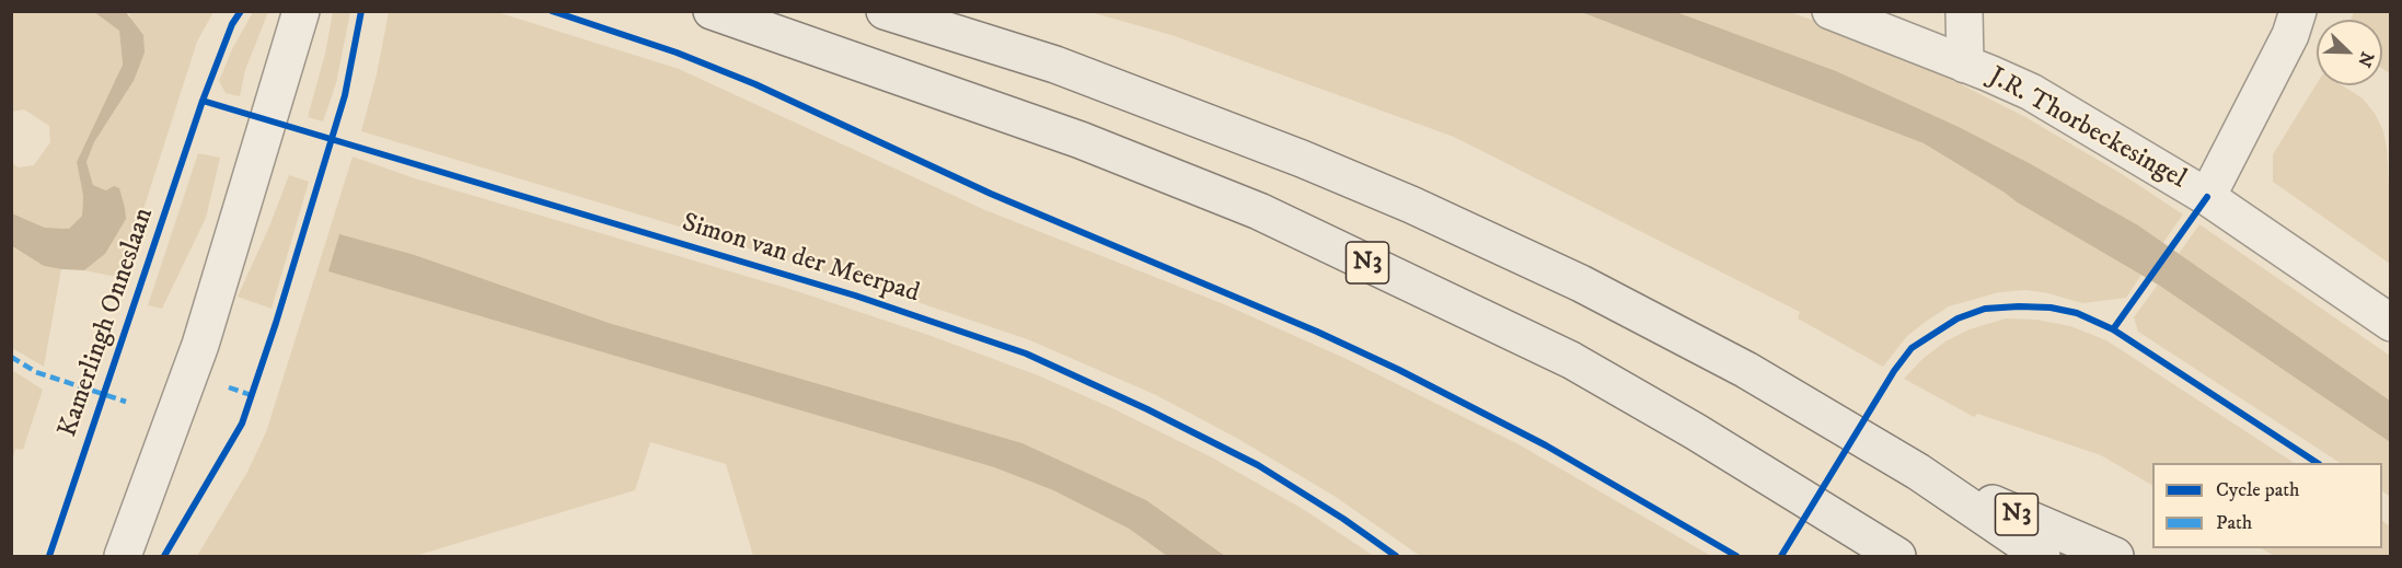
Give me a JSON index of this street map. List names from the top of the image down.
{
  "streets": {
    "main road": ["N3"],
    "street": ["J.R. Thorbeckesingel"],
    "cycle path": ["Simon van der Meerpad", "Kamerlingh Onneslaan"]
  },
  "legend": ["Cycle path", "Path"],
  "north": "bottom right"
}
